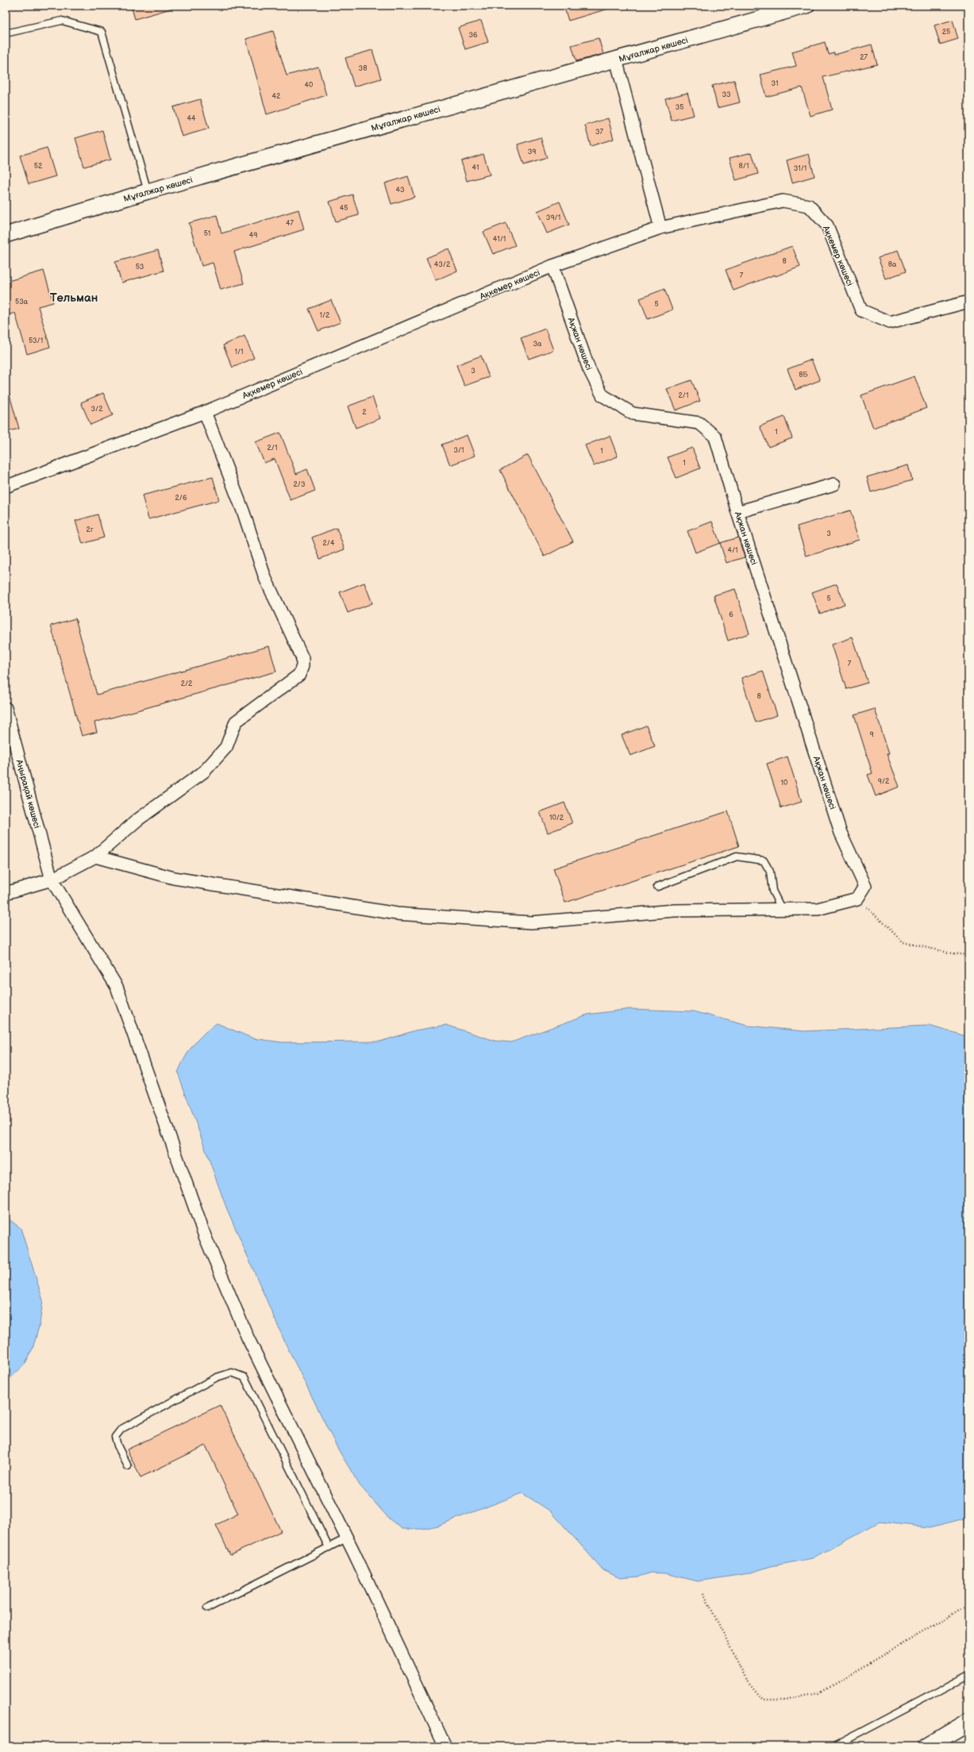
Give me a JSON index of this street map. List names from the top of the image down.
{
  "streets": {
    "street": [
      "Мұғалжар көшесі",
      "Ақкемер көшесі",
      "Ақжан көшесі",
      "Аңырақай көшесі"
    ]
  },
  "crossings": [
    ["Ақкемер көшесі", "Ақжан көшесі"]
  ],
  "districts": ["Тельман"],
  "house_numbers": [
    "25",
    "36",
    "27",
    "38",
    "31",
    "40",
    "33",
    "42",
    "35",
    "44",
    "37",
    "39",
    "52",
    "8/1",
    "41",
    "31/1",
    "43",
    "45",
    "39/1",
    "47",
    "51",
    "49",
    "41/1",
    "8",
    "43/2",
    "8а",
    "53",
    "7",
    "53а",
    "5",
    "1/2",
    "53/1",
    "3а",
    "1/1",
    "3",
    "8Б",
    "2/1",
    "3/2",
    "2",
    "1",
    "2/1",
    "3/1",
    "1",
    "1",
    "2/3",
    "2/6",
    "2г",
    "3",
    "2/4",
    "4/1",
    "5",
    "6",
    "7",
    "2/2",
    "8",
    "9",
    "9/2",
    "10",
    "10/2"
  ]
}
